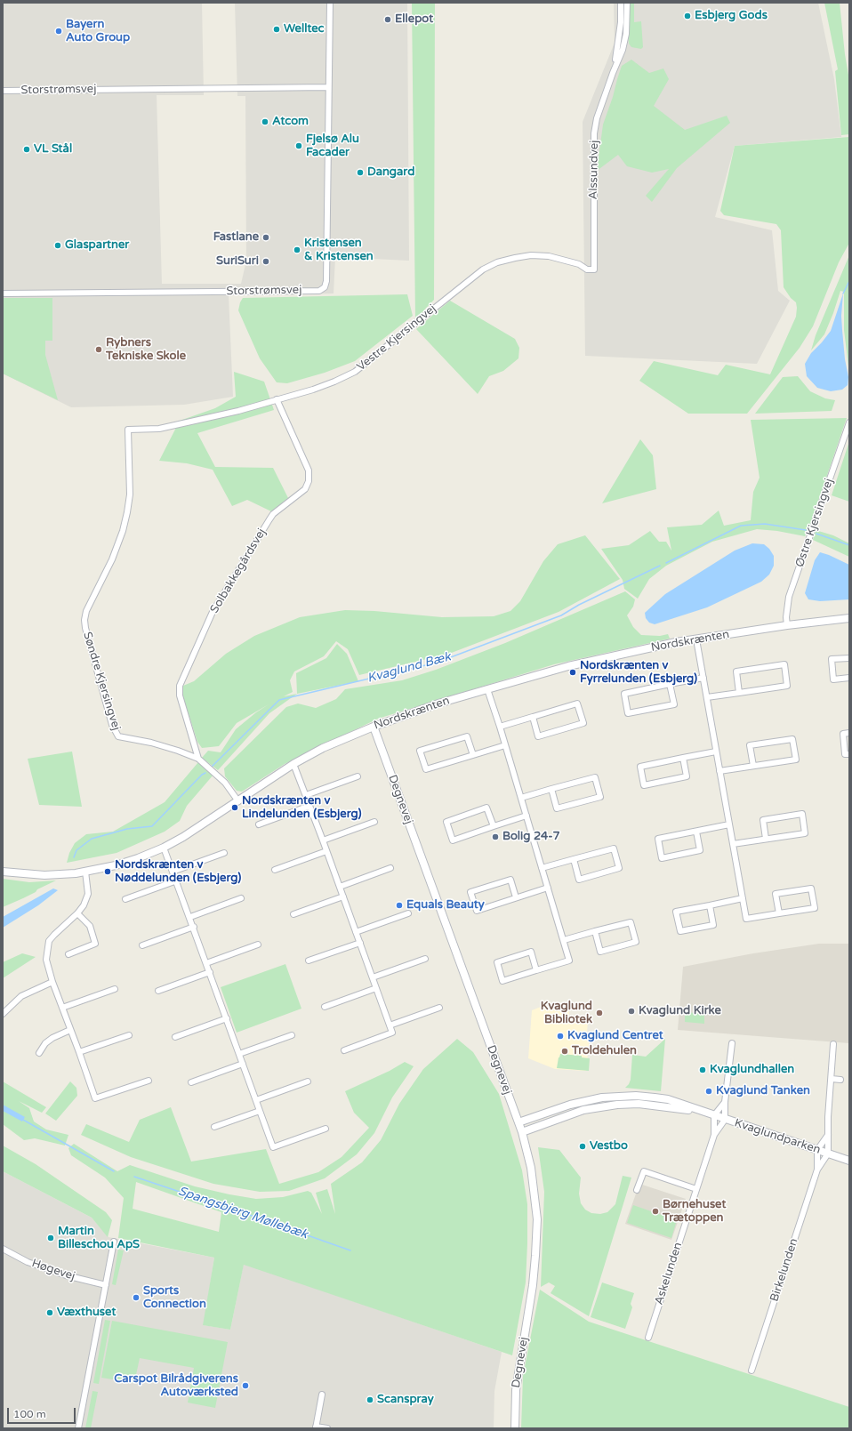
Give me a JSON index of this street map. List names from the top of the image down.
{
  "streets": {
    "street": [
      "Storstrømsvej",
      "Alssundvej",
      "Vestre Kjersingvej",
      "Østre Kjersingvej",
      "Solbakkegårdsvej",
      "Nordskrænten",
      "Søndre Kjersingvej",
      "Degnevej",
      "Kvaglundparken",
      "Høgevej",
      "Birkelunden",
      "Askelunden"
    ]
  },
  "crossings": [
    ["Alssundvej", "Vestre Kjersingvej"],
    ["Vestre Kjersingvej", "Solbakkegårdsvej"],
    ["Vestre Kjersingvej", "Søndre Kjersingvej"],
    ["Østre Kjersingvej", "Nordskrænten"],
    ["Solbakkegårdsvej", "Søndre Kjersingvej"],
    ["Nordskrænten", "Søndre Kjersingvej"],
    ["Nordskrænten", "Degnevej"],
    ["Degnevej", "Kvaglundparken"],
    ["Kvaglundparken", "Birkelunden"],
    ["Kvaglundparken", "Askelunden"]
  ],
  "water": ["Kvaglund Bæk", "Spangsbjerg Møllebæk"],
  "places": [
    "Esbjerg Gods",
    "Ellepot",
    "Welltec",
    "Bayern Auto Group",
    "Atcom",
    "Fjelsø Alu Facader",
    "VL Stål",
    "Dangard",
    "Fastlane",
    "Glaspartner",
    "Kristensen & Kristensen",
    "SuriSuri",
    "Rybners Tekniske Skole",
    "Nordskrænten v Fyrrelunden (Esbjerg)",
    "Nordskrænten v Lindelunden (Esbjerg)",
    "Bolig 24-7",
    "Nordskrænten v Nøddelunden (Esbjerg)",
    "Equals Beauty",
    "Kvaglund Kirke",
    "Kvaglund Bibliotek",
    "Kvaglund Centret",
    "Troldehulen",
    "Kvaglundhallen",
    "Kvaglund Tanken",
    "Vestbo",
    "Børnehuset Trætoppen",
    "Martin Billeschou ApS",
    "Sports Connection",
    "Væxthuset",
    "Carspot Bilrådgiverens Autoværksted",
    "Scanspray"
  ],
  "scale_bar": "100 m"
}
